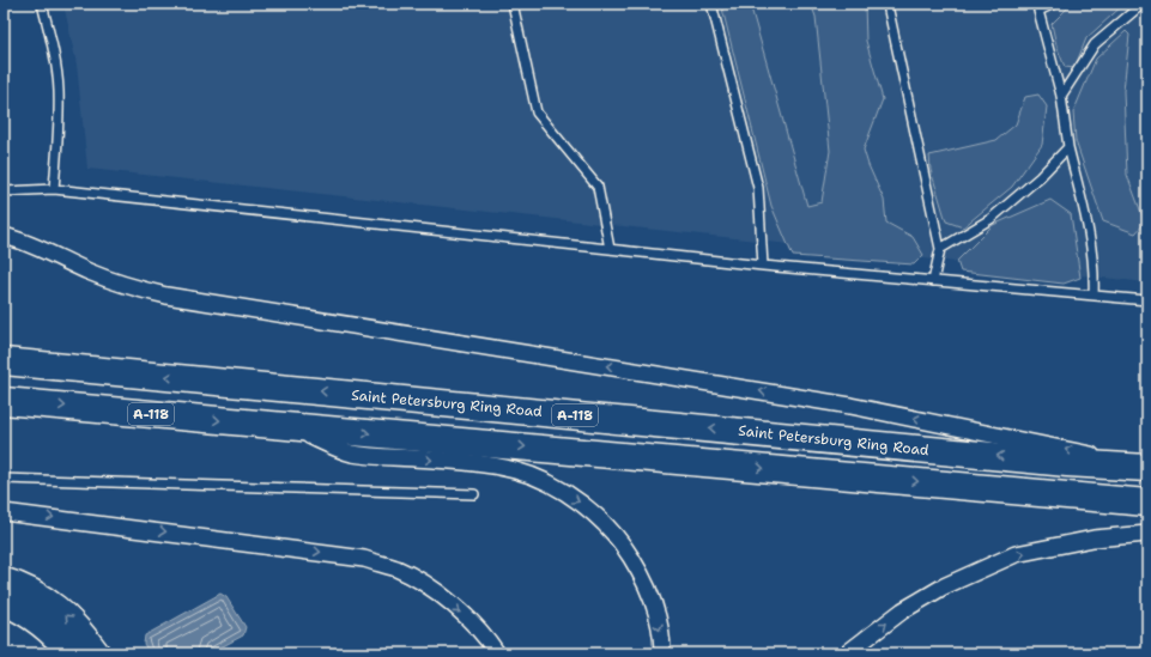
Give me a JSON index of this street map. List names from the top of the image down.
{
  "streets": {
    "highway": ["Saint Petersburg Ring Road", "А-118"]
  }
}
